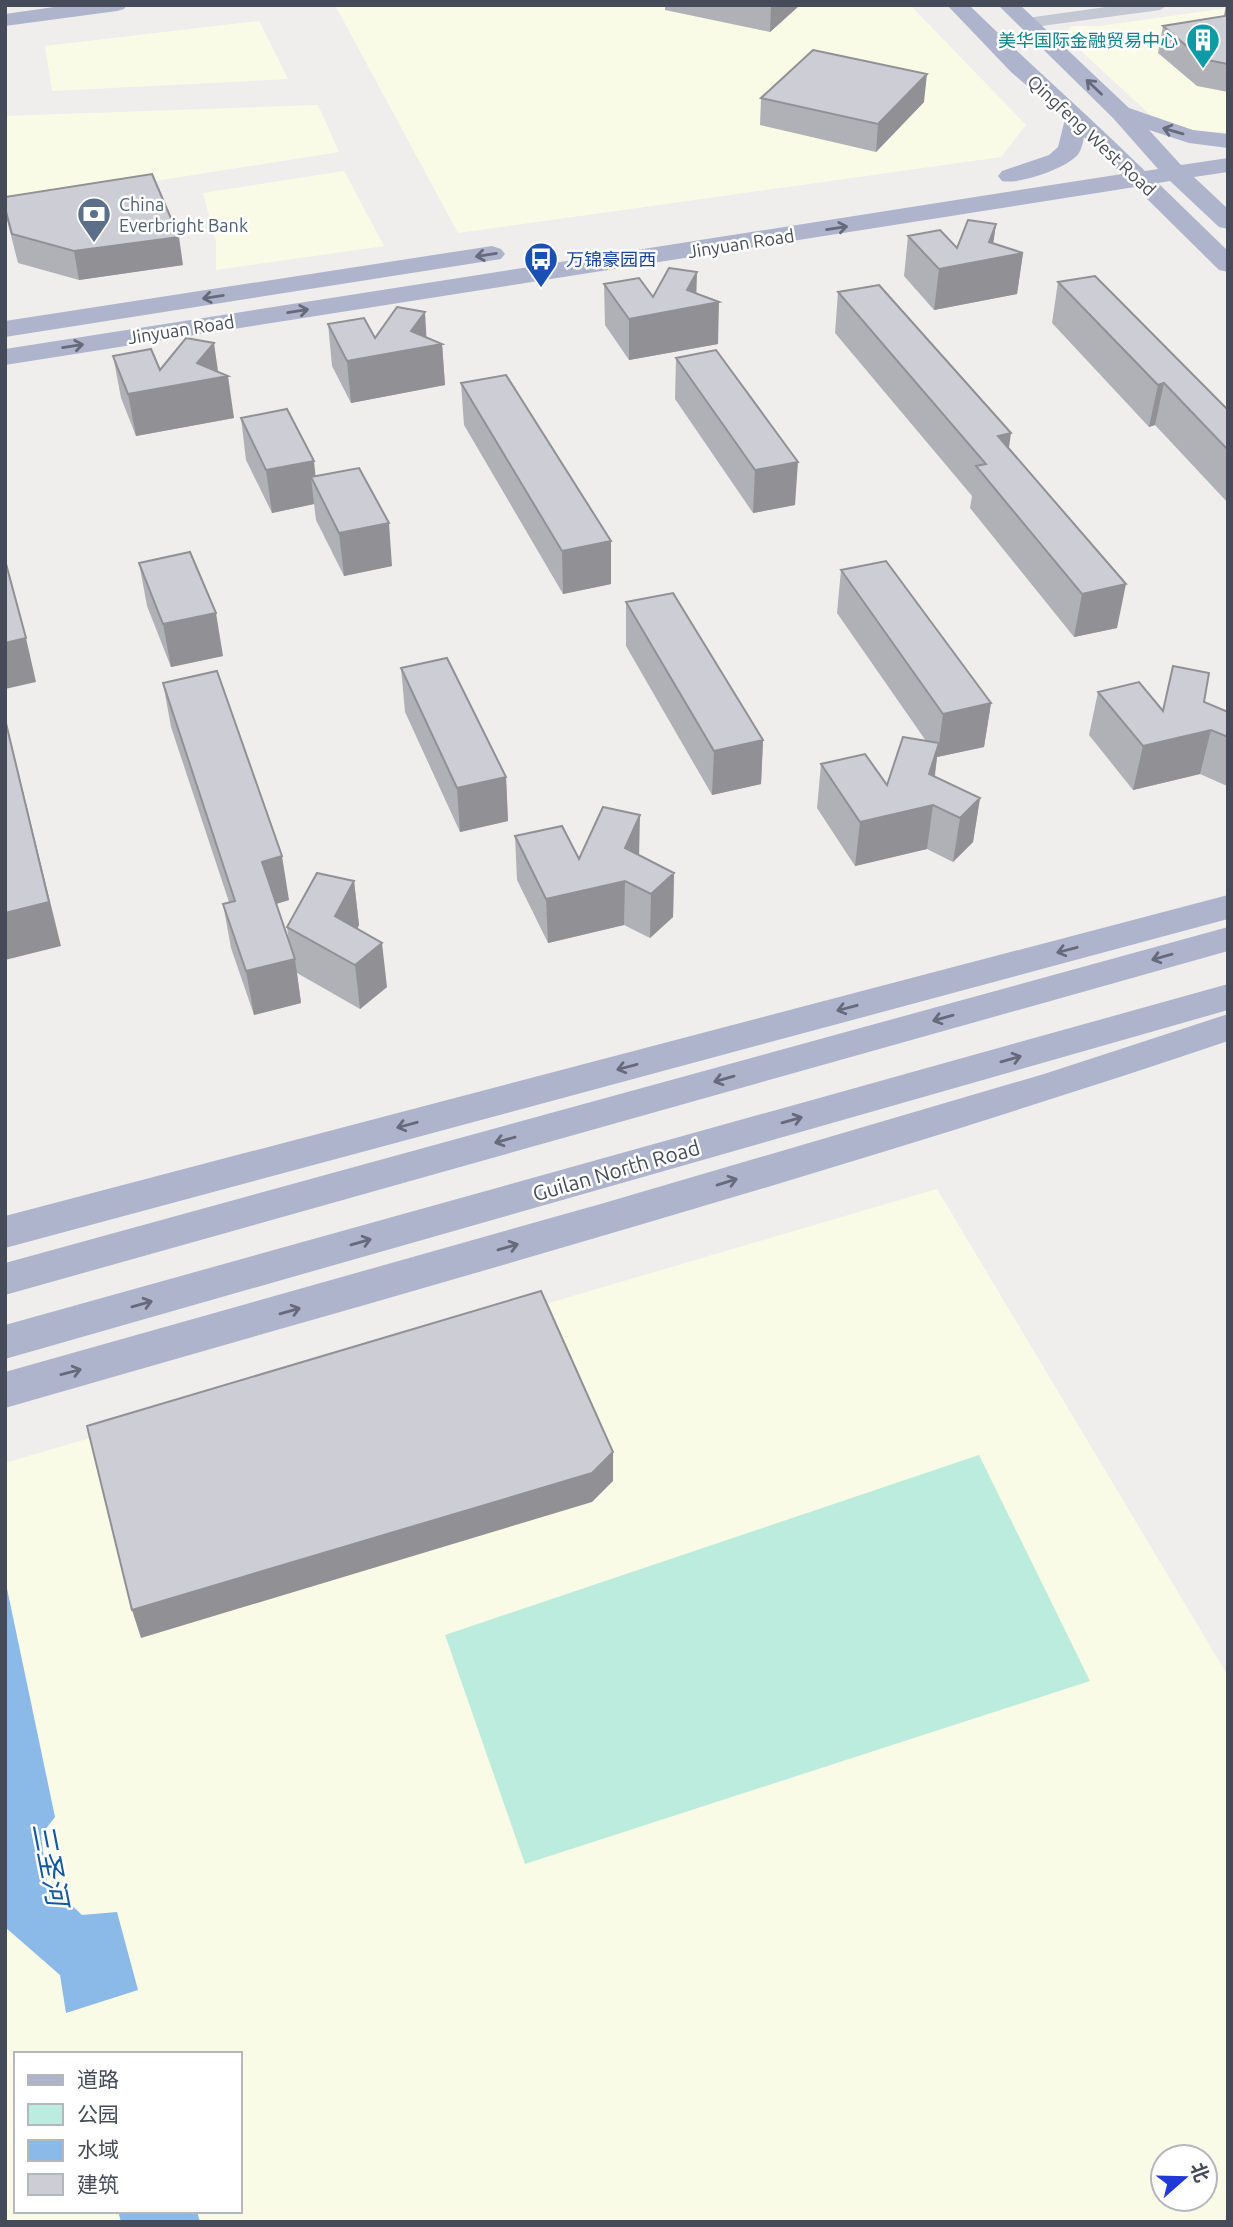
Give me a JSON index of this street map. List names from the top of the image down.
{
  "streets": {
    "main road": ["Qingfeng West Road", "Jinyuan Road", "Guilan North Road"]
  },
  "crossings": [
    ["Qingfeng West Road", "Jinyuan Road"]
  ],
  "water": ["三圣河"],
  "places": {
    "building": ["美华国际金融贸易中心"],
    "bank": ["China Everbright Bank"],
    "bus stop": ["万锦豪园西"]
  },
  "legend": [
    "道路",
    "公园",
    "水域",
    "建筑"
  ],
  "north": "right"
}
